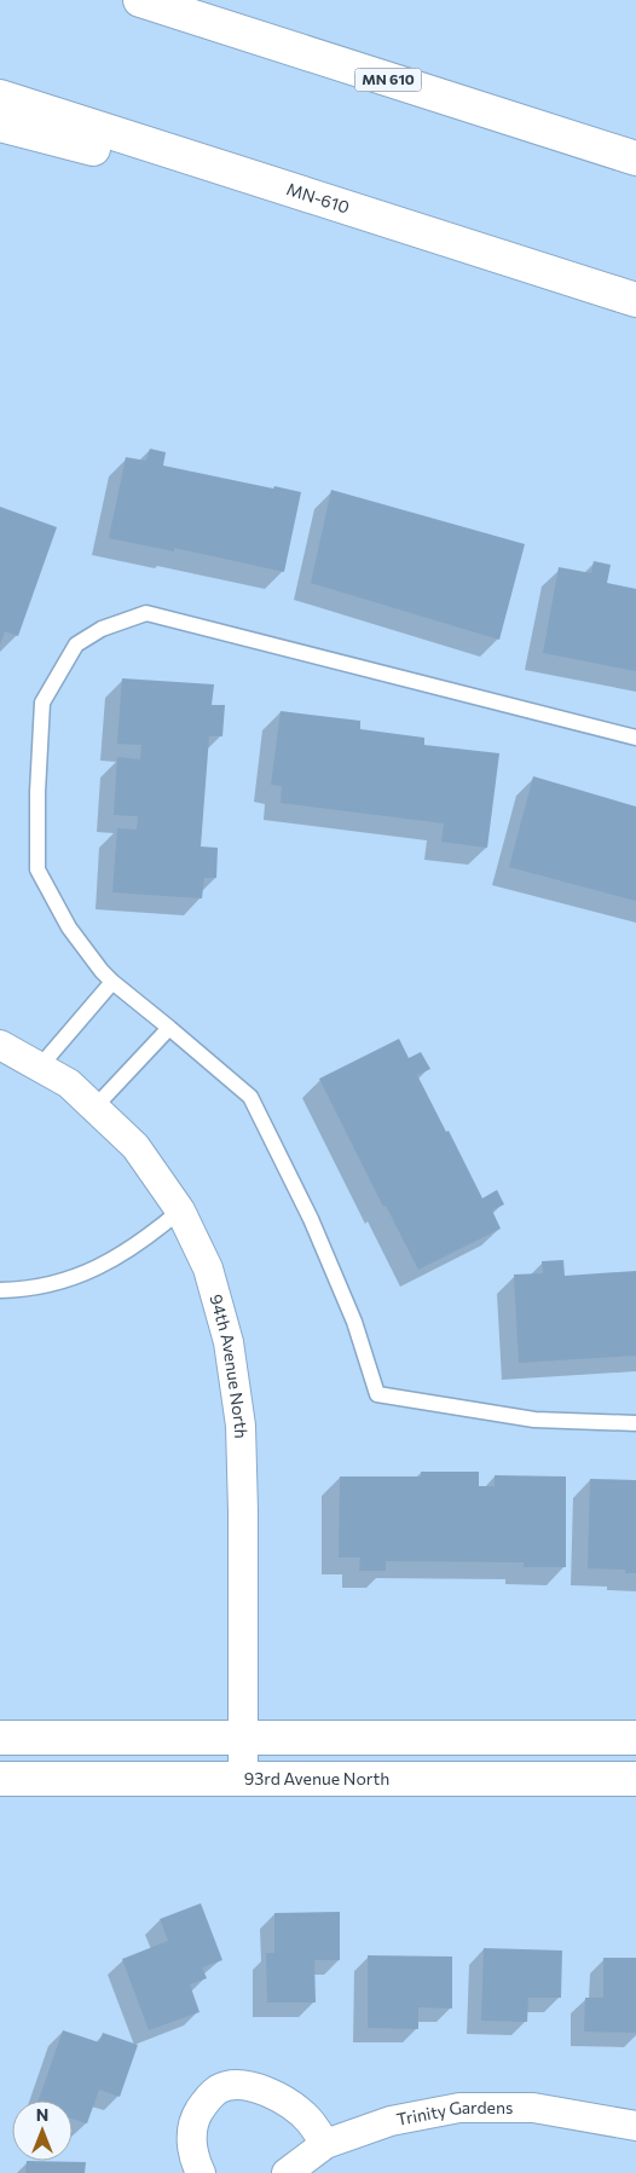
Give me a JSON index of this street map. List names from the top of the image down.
{
  "streets": {
    "main road": ["MN 610", "MN-610", "93rd Avenue North"],
    "street": ["94th Avenue North", "Trinity Gardens"]
  },
  "crossings": [
    ["94th Avenue North", "93rd Avenue North"]
  ],
  "north": "top"
}
